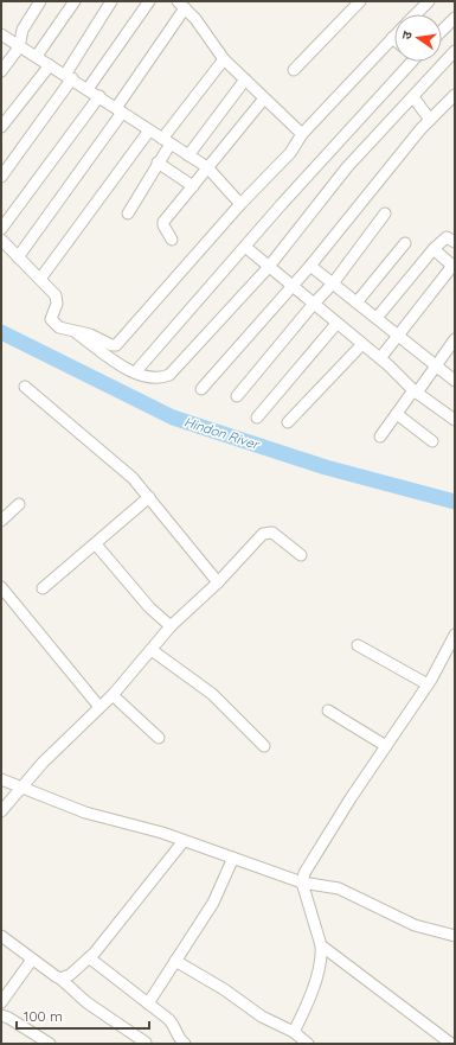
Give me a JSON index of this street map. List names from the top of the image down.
{
  "water": ["Hindon River"],
  "scale_bar": "100 m",
  "north": "left"
}
